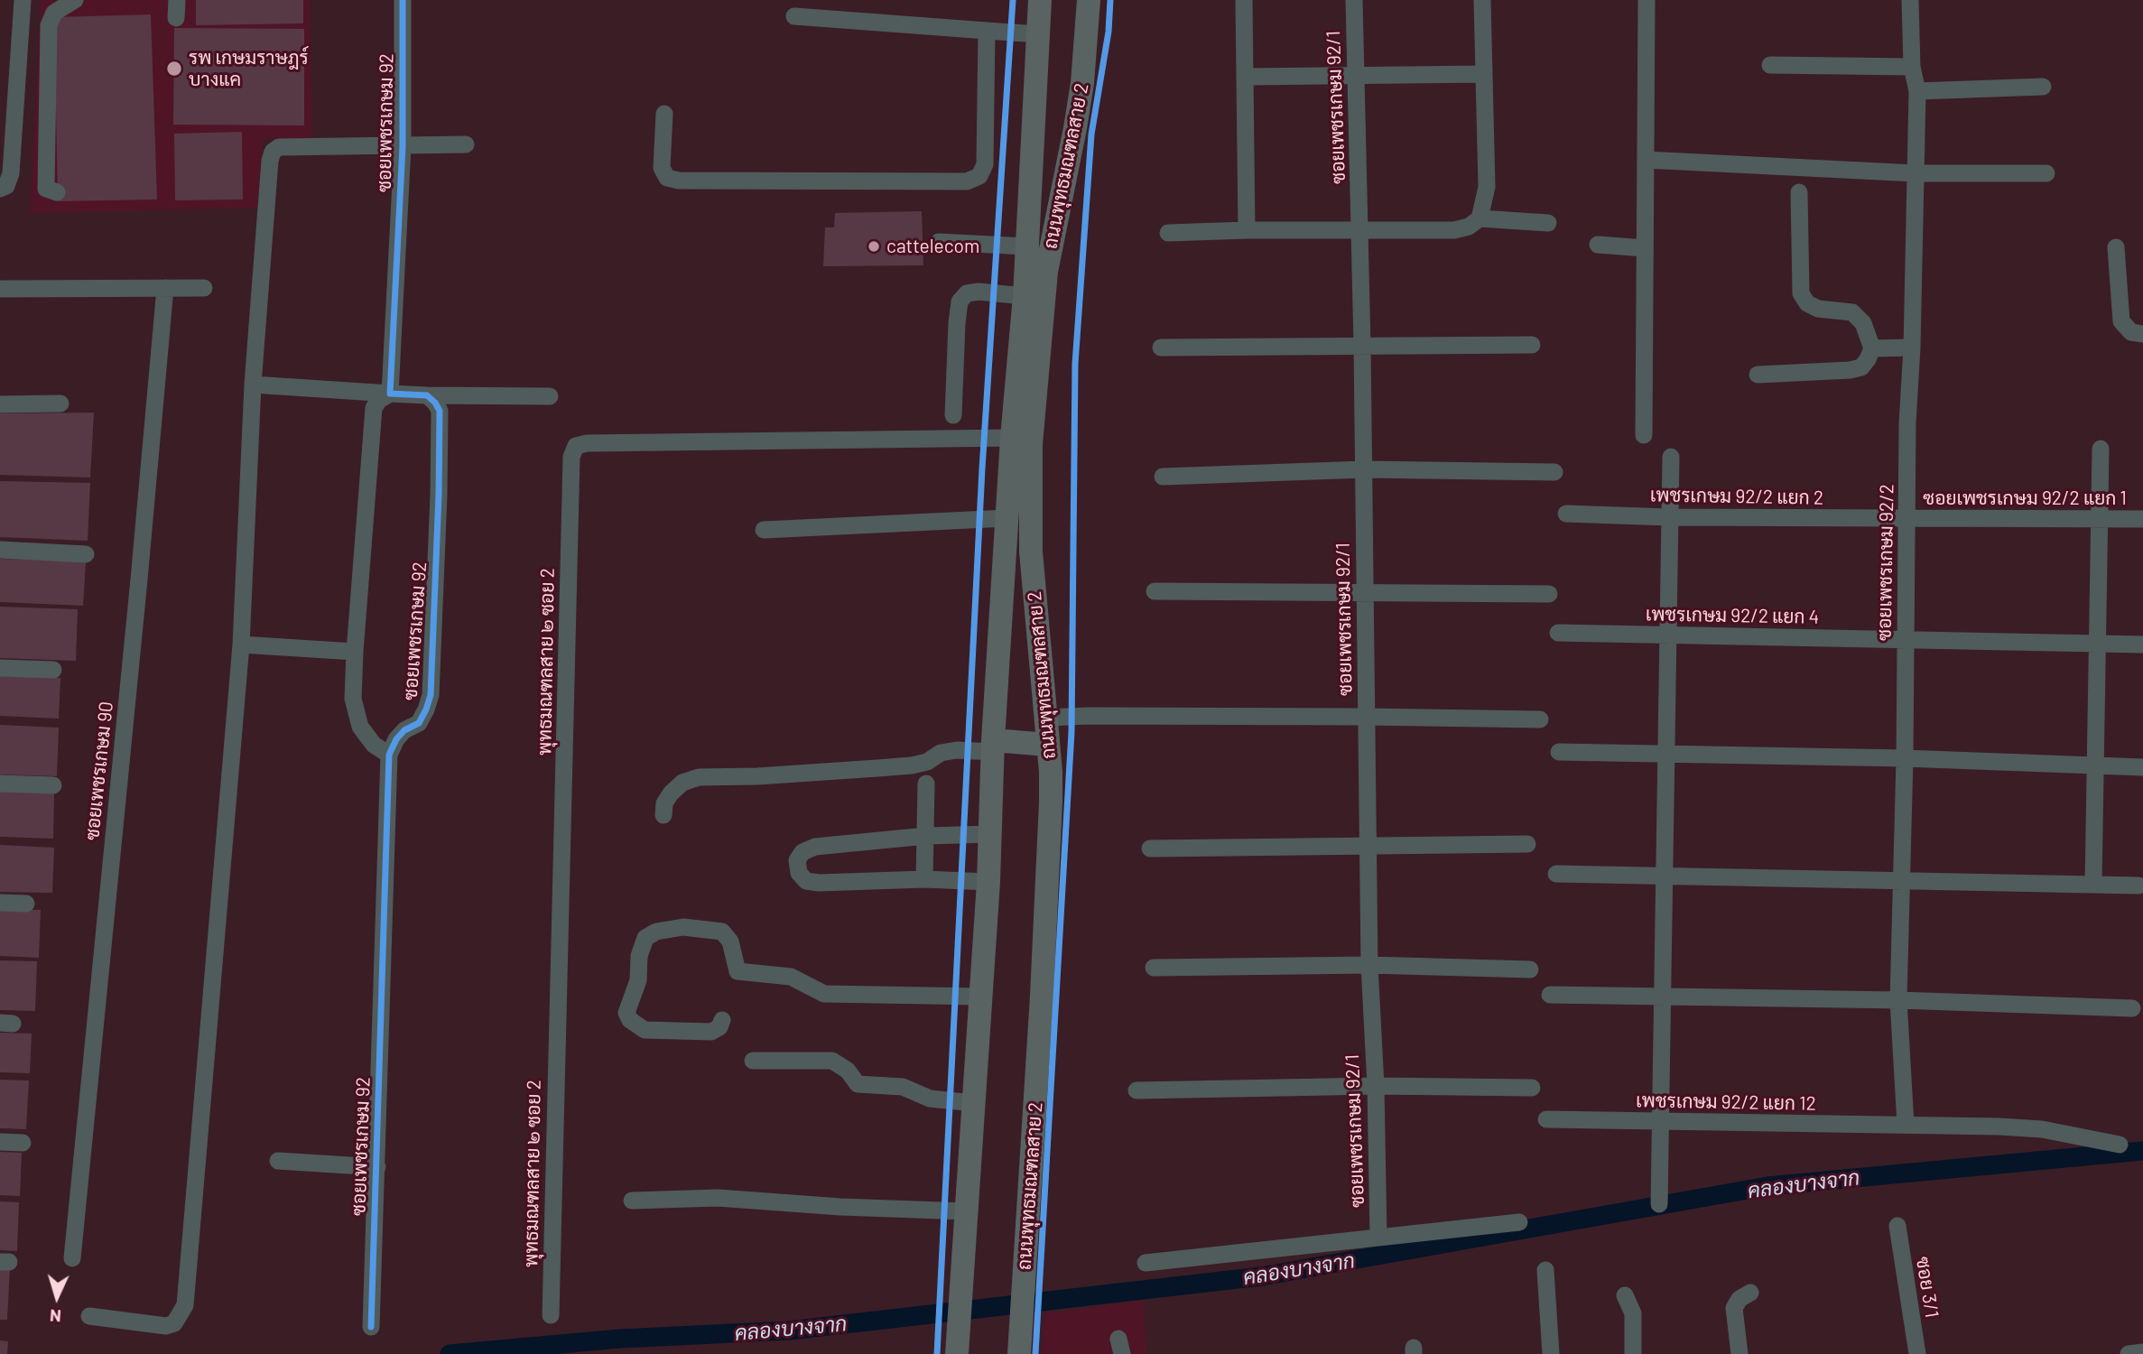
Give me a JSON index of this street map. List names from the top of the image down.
{
  "streets": {
    "main road": ["ถนนพุทธมณฑลสาย 2"],
    "street": [
      "ซอยเพชรเกษม 92/1",
      "ซอยเพชรเกษม 92",
      "เพชรเกษม 92/2 แยก 2",
      "ซอยเพชรเกษม 92/2 แยก 1",
      "ซอยเพชรเกษม 92/2",
      "เพชรเกษม 92/2 แยก 4",
      "พุทธมณฑลสาย ๒ ซอย 2",
      "ซอยเพชรเกษม 90",
      "เพชรเกษม 92/2 แยก 12",
      "ซอย 3/1"
    ]
  },
  "crossings": [
    ["ถนนพุทธมณฑลสาย 2", "พุทธมณฑลสาย ๒ ซอย 2"],
    ["เพชรเกษม 92/2 แยก 2", "ซอยเพชรเกษม 92/2 แยก 1"],
    ["เพชรเกษม 92/2 แยก 2", "ซอยเพชรเกษม 92/2"],
    ["ซอยเพชรเกษม 92/2 แยก 1", "ซอยเพชรเกษม 92/2"],
    ["ซอยเพชรเกษม 92/2", "เพชรเกษม 92/2 แยก 4"],
    ["ซอยเพชรเกษม 92/2", "เพชรเกษม 92/2 แยก 12"]
  ],
  "water": ["คลองบางจาก"],
  "places": ["รพ เกษมราษฎร์ บางแค", "cattelecom"],
  "north": "bottom"
}
